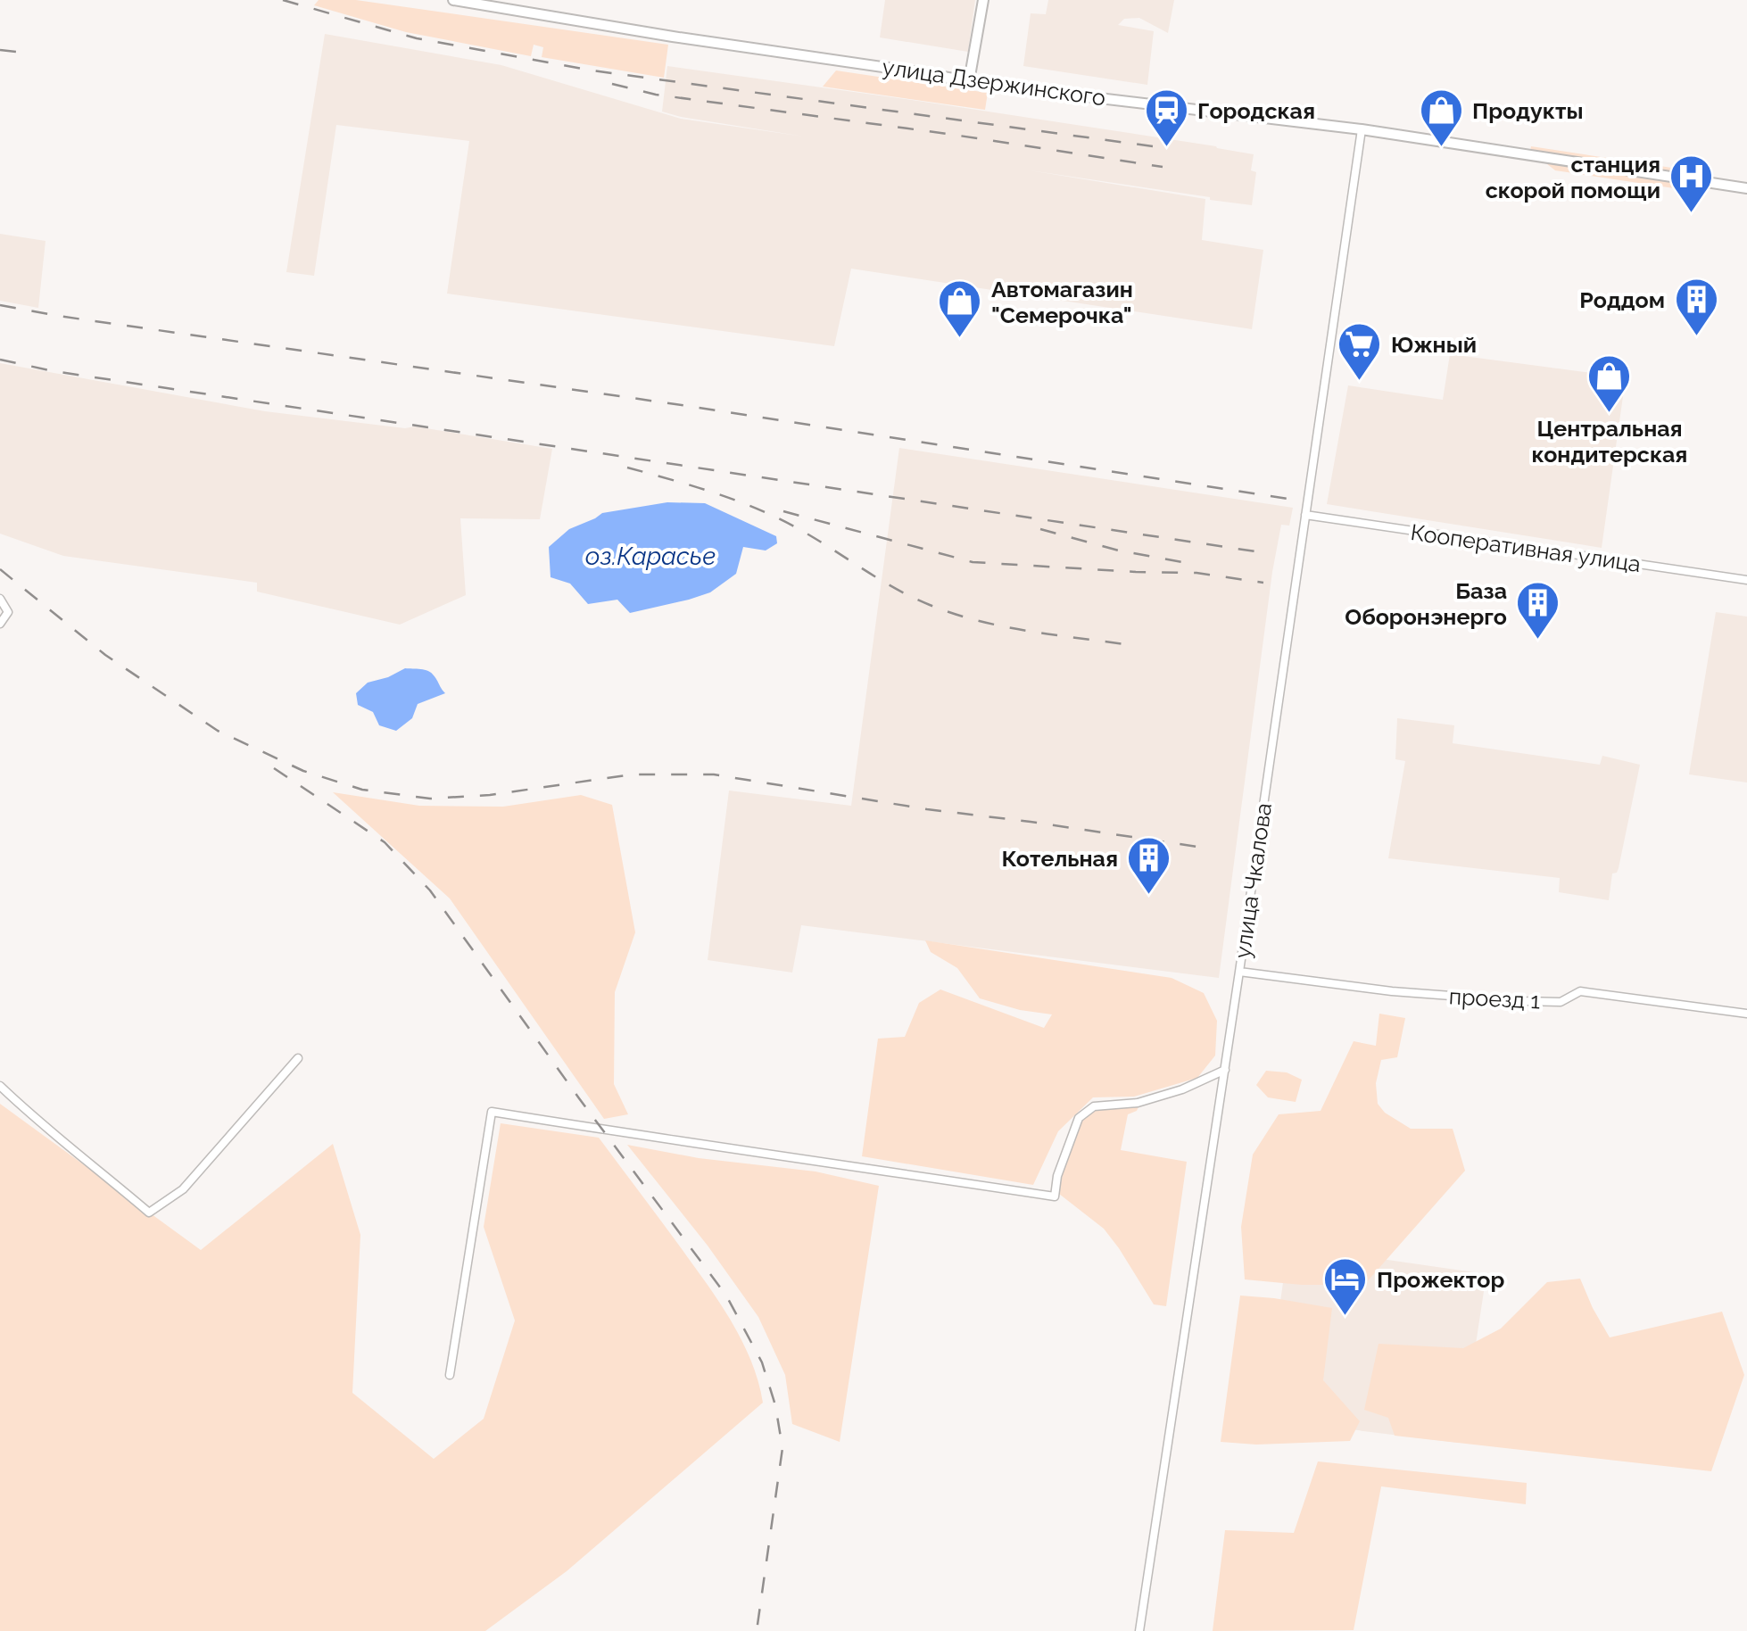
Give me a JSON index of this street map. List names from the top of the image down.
{
  "streets": {
    "street": [
      "улица Дзержинского",
      "Кооперативная улица",
      "улица Чкалова",
      "проезд 1"
    ]
  },
  "crossings": [
    ["улица Дзержинского", "улица Чкалова"],
    ["Кооперативная улица", "улица Чкалова"],
    ["улица Чкалова", "проезд 1"]
  ],
  "water": ["оз.Карасье"],
  "places": {
    "station": ["Городская"],
    "shop": ["Продукты", "Автомагазин \"Семерочка\"", "Центральная кондитерская"],
    "hospital": ["станция скорой помощи"],
    "building": ["Роддом", "База Оборонэнерго", "Котельная"],
    "supermarket": ["Южный"],
    "hotel": ["Прожектор"]
  }
}
